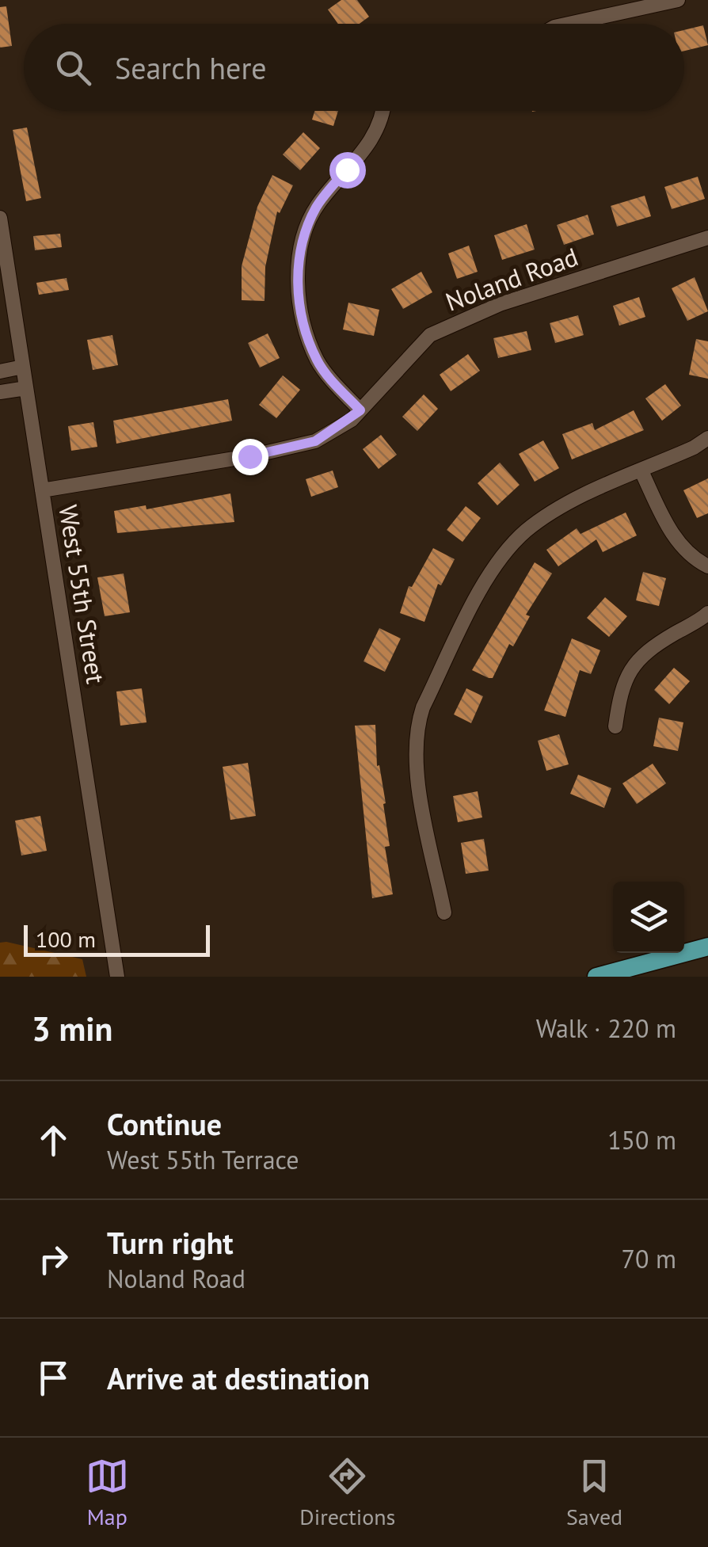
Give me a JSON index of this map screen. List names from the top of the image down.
{
  "streets": {
    "street": ["Noland Road", "West 55th Street"]
  },
  "crossings": [
    ["Noland Road", "West 55th Street"]
  ],
  "scale_bar": "100 m",
  "page": {
    "search": "Search here",
    "scale": "100 m",
    "heading": ["3 min", "Walk · 220 m"],
    "list": [
      ["Continue", "West 55th Terrace", "150 m"],
      ["Turn right", "Noland Road", "70 m"],
      "Arrive at destination"
    ],
    "nav": ["Map", "Directions", "Saved"]
  }
}
